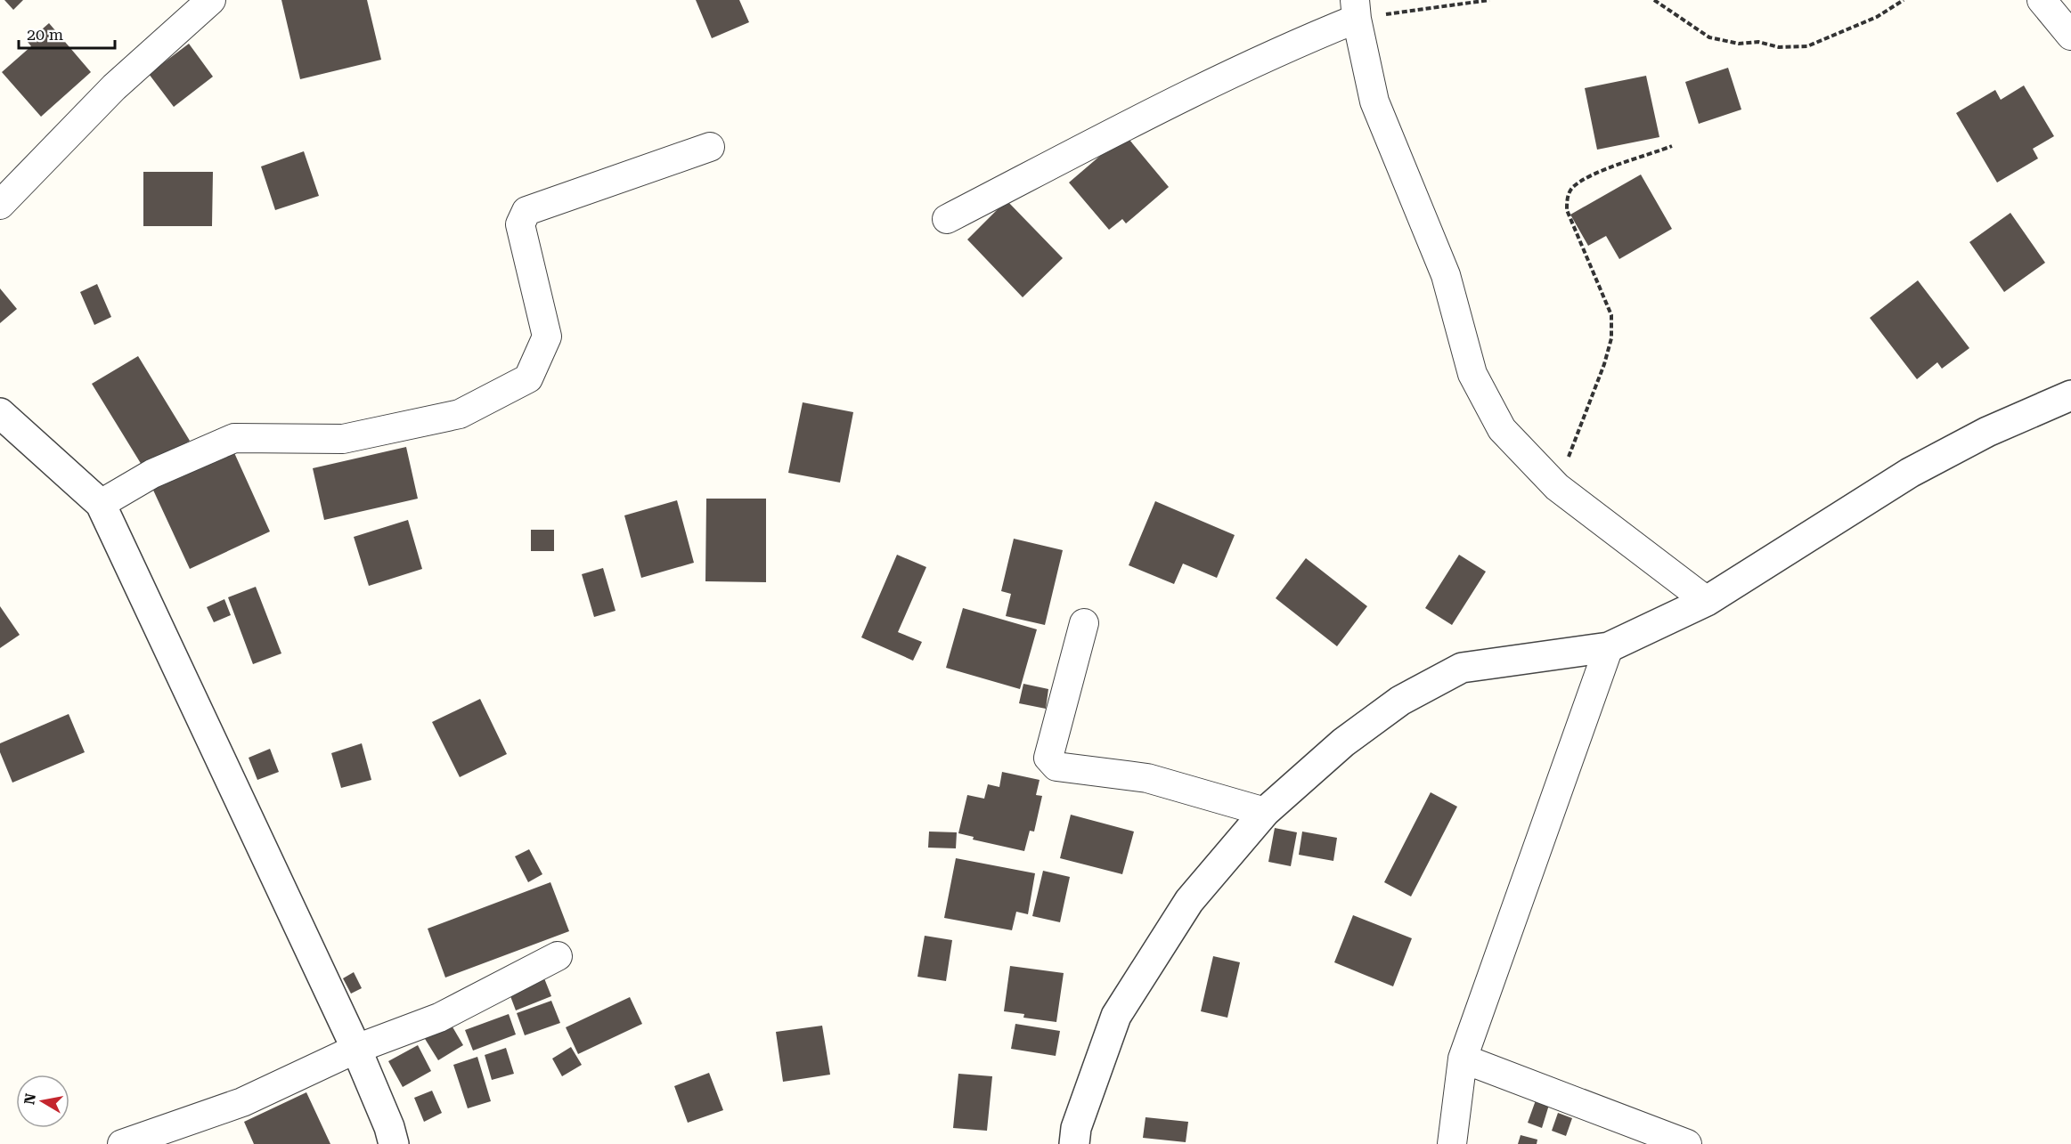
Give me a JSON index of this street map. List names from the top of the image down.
{
  "scale_bar": "20 m",
  "north": "left"
}
